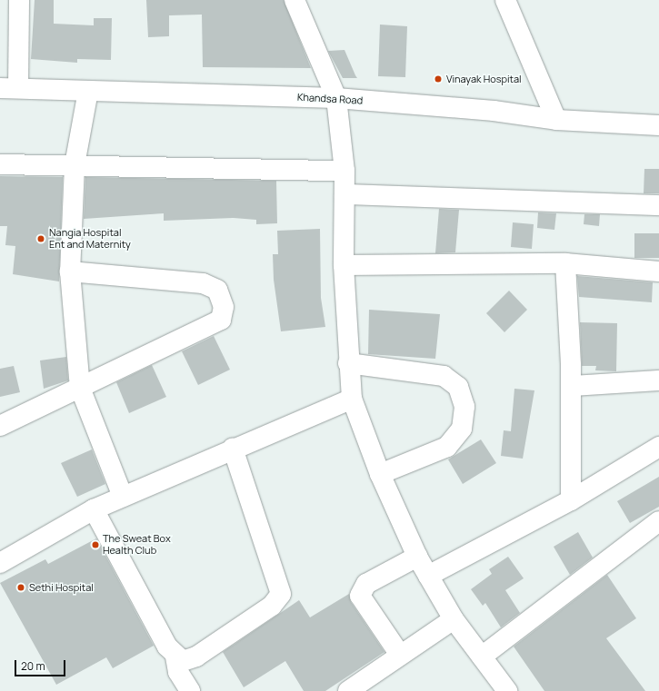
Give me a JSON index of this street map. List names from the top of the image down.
{
  "streets": {
    "street": ["Khandsa Road"]
  },
  "places": [
    "Vinayak Hospital",
    "Nangia Hospital Ent and Maternity",
    "The Sweat Box Health Club",
    "Sethi Hospital"
  ],
  "scale_bar": "20 m"
}
